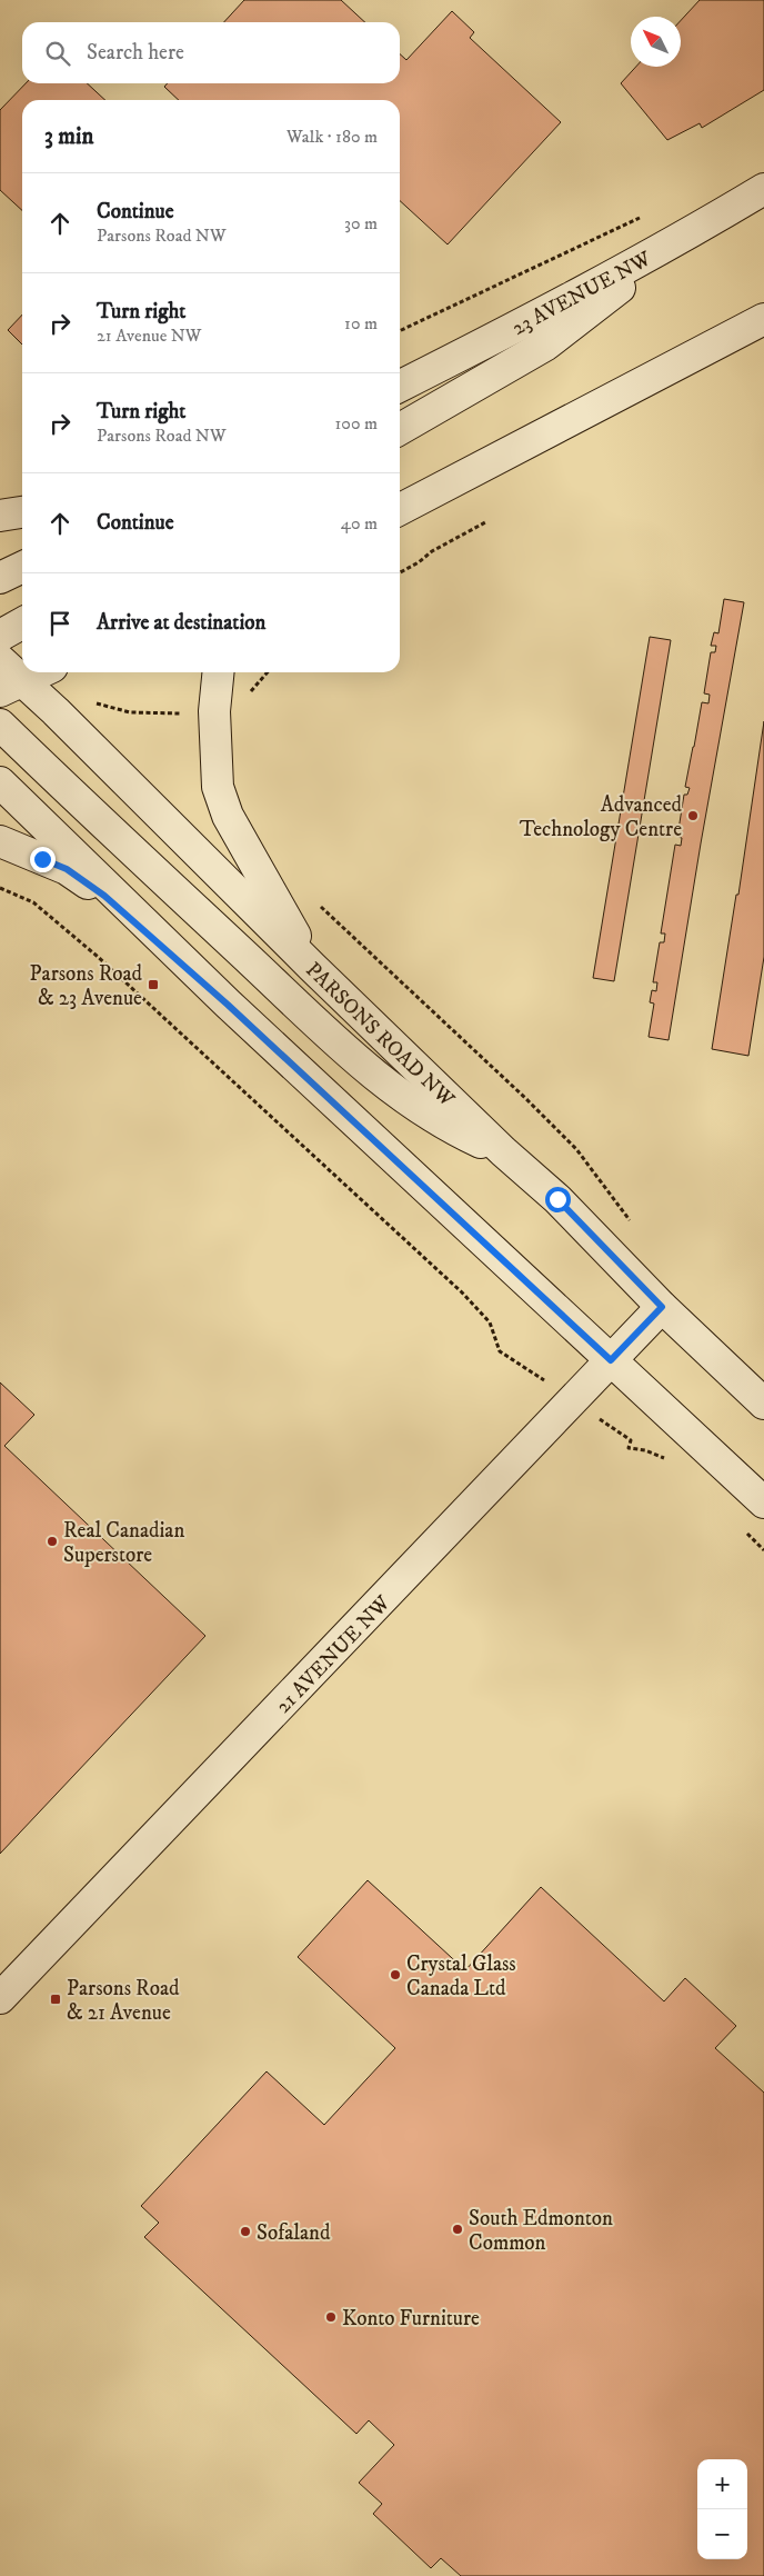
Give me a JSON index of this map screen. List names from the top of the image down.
{
  "streets": {
    "main road": ["23 AVENUE NW", "PARSONS ROAD NW", "21 AVENUE NW"]
  },
  "crossings": [
    ["PARSONS ROAD NW", "21 AVENUE NW"]
  ],
  "places": {
    "other": [
      "Advanced Technology Centre",
      "Real Canadian Superstore",
      "Crystal Glass Canada Ltd",
      "South Edmonton Common",
      "Sofaland",
      "Konto Furniture"
    ],
    "transit": ["Parsons Road & 23 Avenue", "Parsons Road & 21 Avenue"]
  },
  "north": "top left",
  "page": {
    "search": "Search here",
    "heading": ["3 min", "Walk · 180 m"],
    "list": [
      ["Continue", "Parsons Road NW", "30 m"],
      ["Turn right", "21 Avenue NW", "10 m"],
      ["Turn right", "Parsons Road NW", "100 m"],
      ["Continue", "40 m"],
      "Arrive at destination"
    ],
    "map_buttons": ["+", "−"]
  }
}
